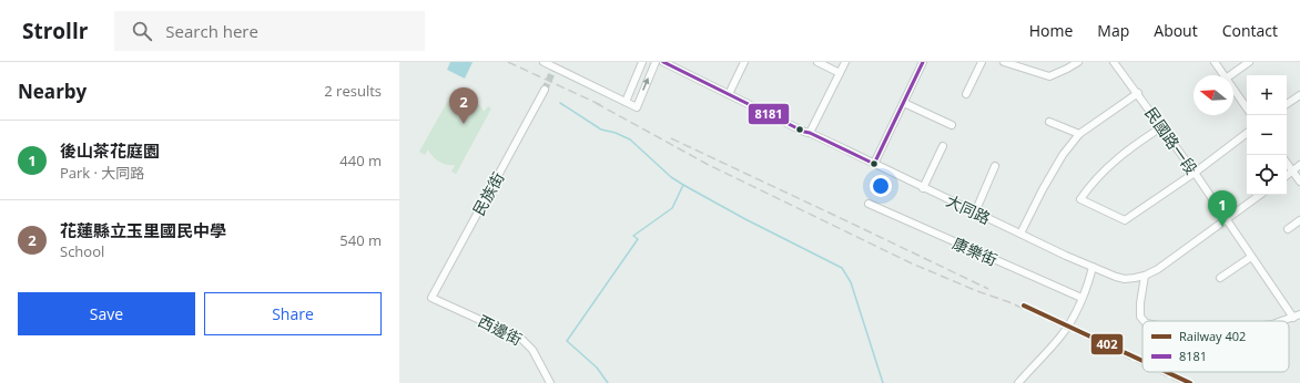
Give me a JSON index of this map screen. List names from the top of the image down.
{
  "streets": {
    "street": [
      "民國路一段",
      "民族街",
      "大同路",
      "康樂街",
      "西邊街"
    ]
  },
  "crossings": [
    ["民國路一段", "大同路"],
    ["民族街", "西邊街"]
  ],
  "lines": ["transit line 8181", "rail line 402"],
  "legend": ["Railway 402", "8181"],
  "north": "left",
  "page": {
    "header": "Strollr",
    "search": "Search here",
    "nav": [
      "Home",
      "Map",
      "About",
      "Contact"
    ],
    "heading": ["Nearby", "2 results"],
    "map_buttons": ["+", "−"],
    "pins": ["2", "1"],
    "list": [
      {
        "mark": "1",
        "name": "後山茶花庭園",
        "note": "Park · 大同路",
        "value": "440 m"
      },
      {
        "mark": "2",
        "name": "花蓮縣立玉里國民中學",
        "note": "School",
        "value": "540 m"
      }
    ],
    "buttons": ["Save", "Share"]
  }
}
